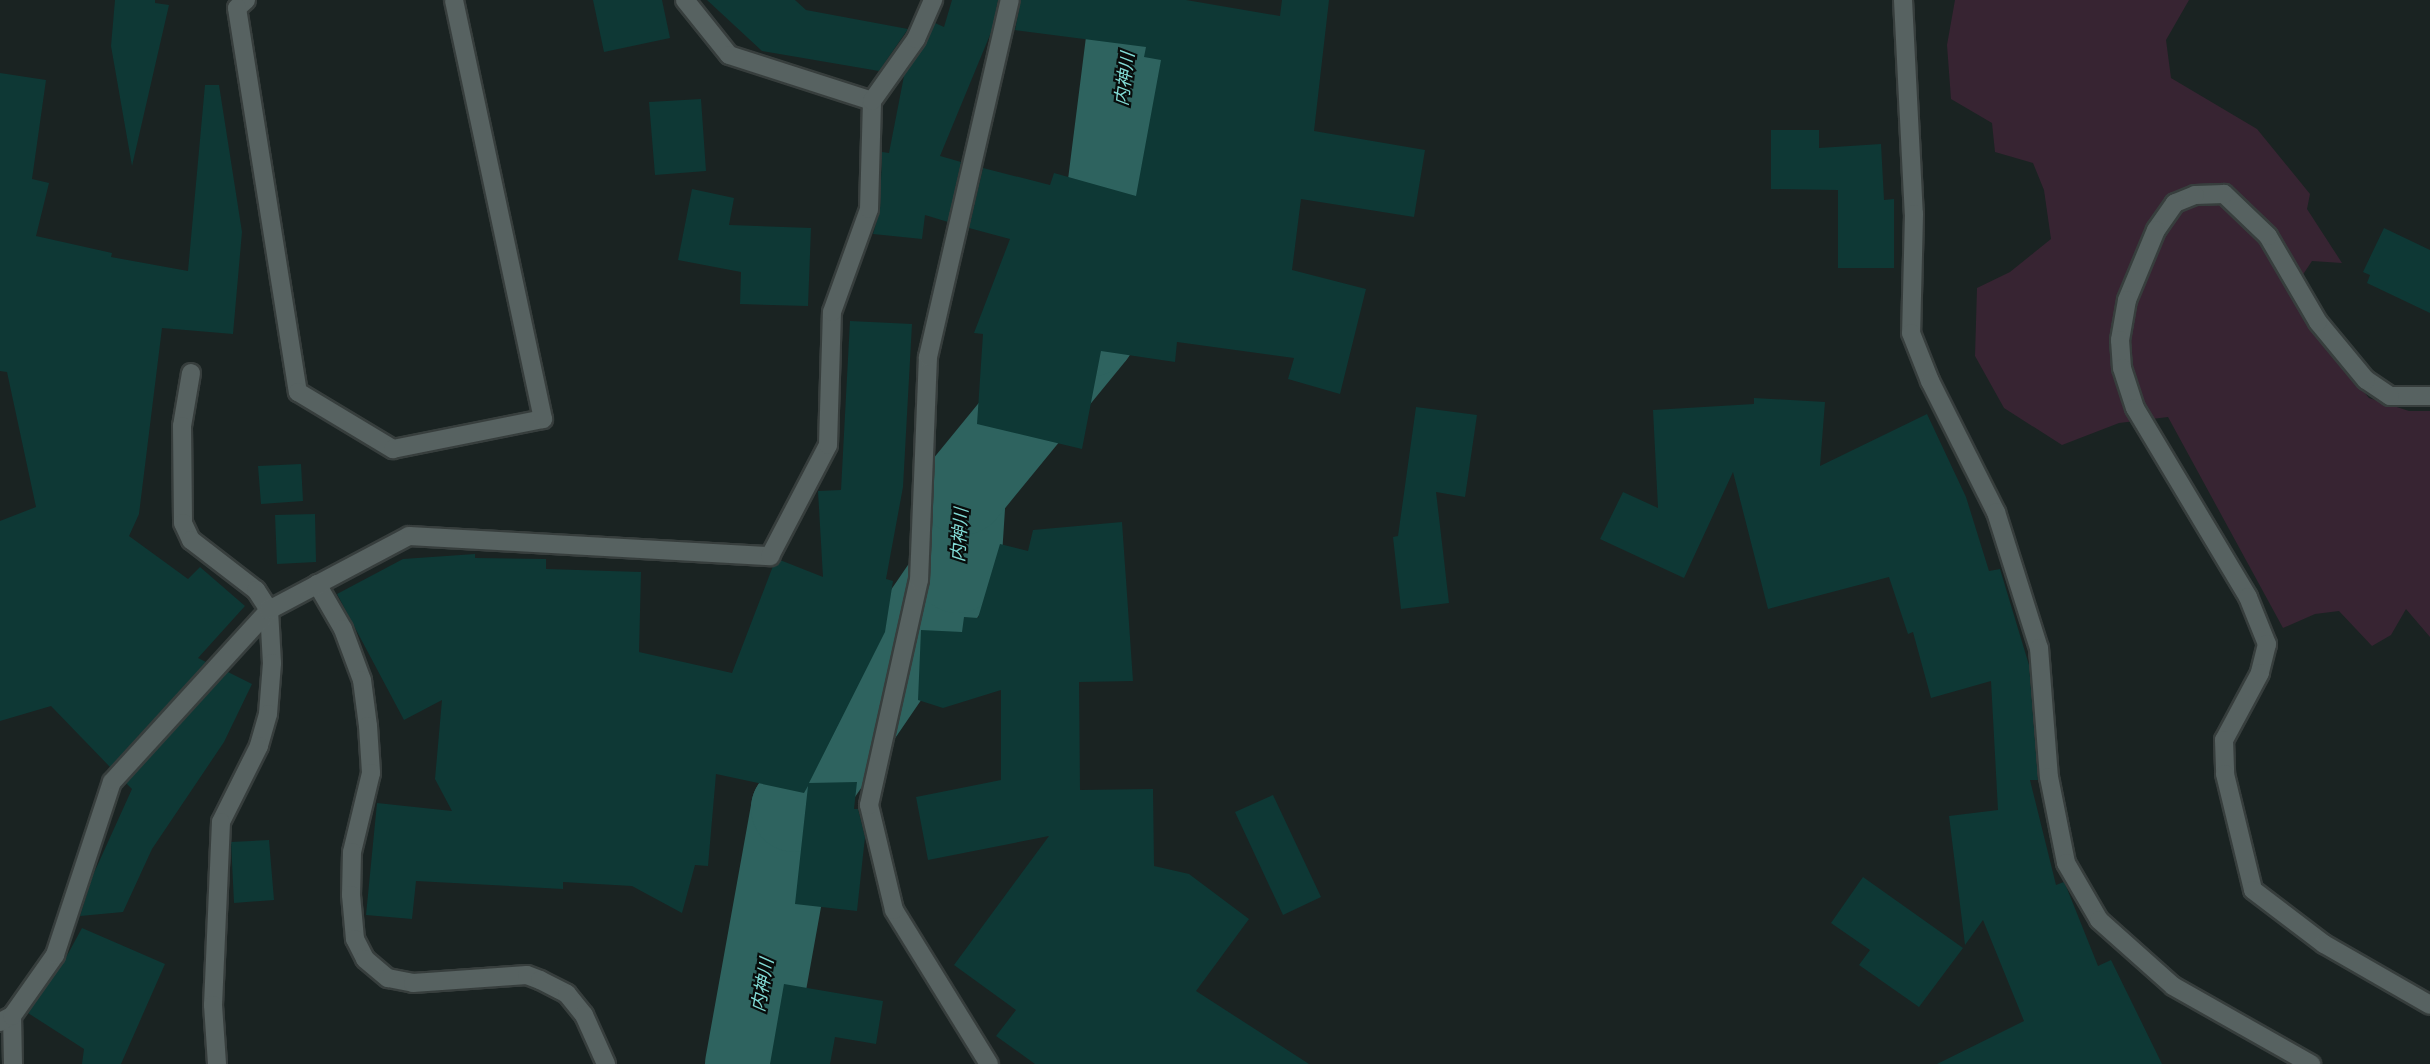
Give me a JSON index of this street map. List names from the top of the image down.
{
  "water": ["内神川"]
}
